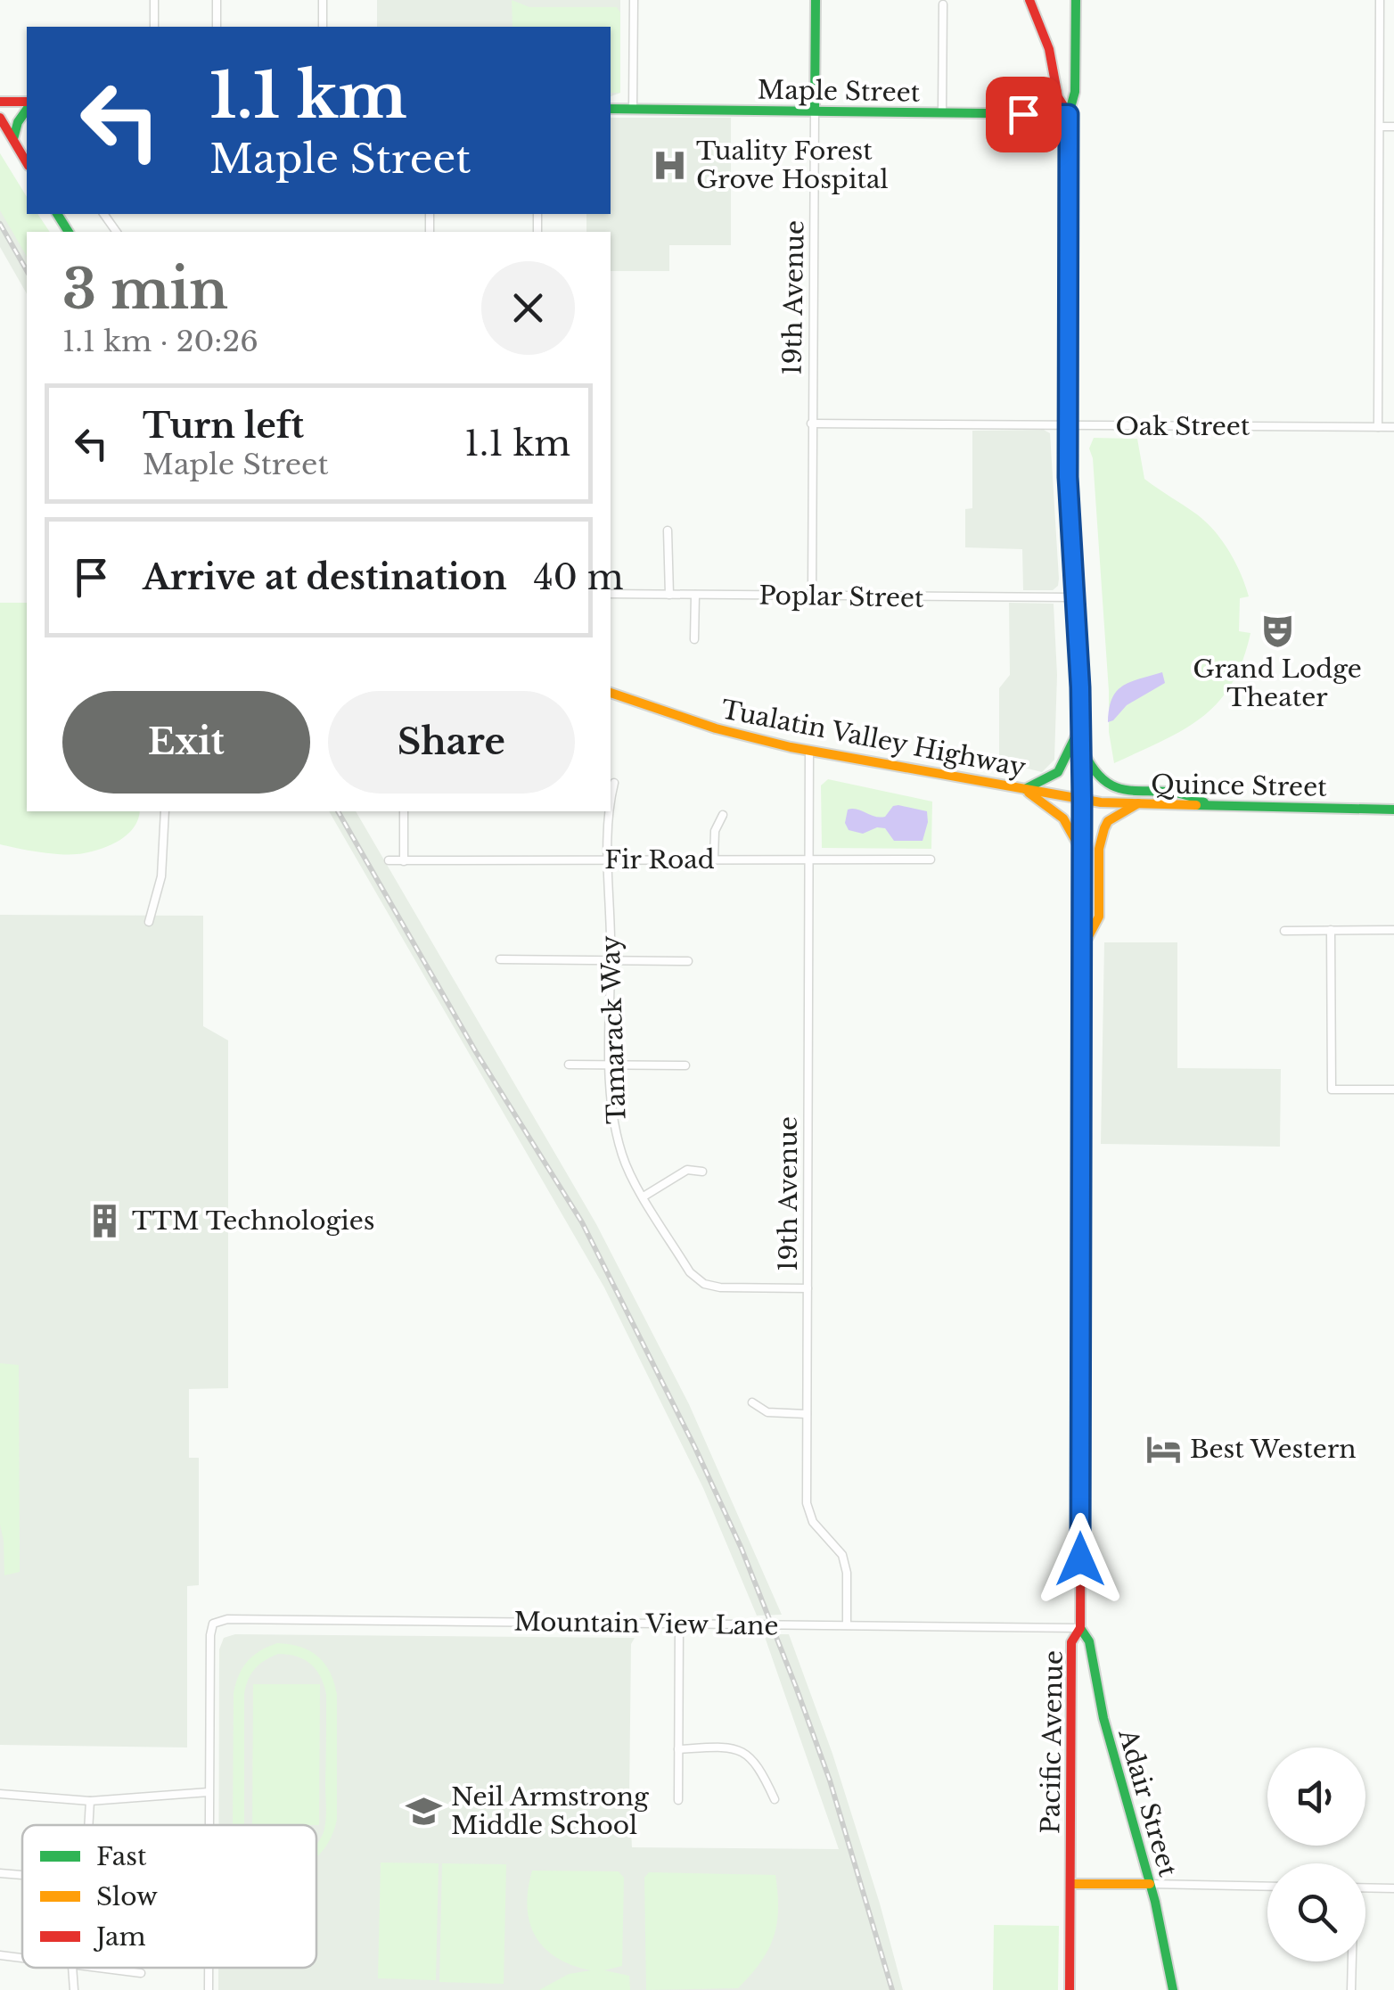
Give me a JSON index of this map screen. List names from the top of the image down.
{
  "streets": {
    "main road": [
      "Maple Street",
      "19th Avenue",
      "Tualatin Valley Highway",
      "Quince Street",
      "Pacific Avenue",
      "Adair Street"
    ],
    "street": [
      "Oak Street",
      "Poplar Street",
      "Fir Road",
      "Tamarack Way",
      "Mountain View Lane"
    ]
  },
  "crossings": [
    ["Maple Street", "19th Avenue"],
    ["Maple Street", "Pacific Avenue"],
    ["19th Avenue", "Oak Street"],
    ["19th Avenue", "Poplar Street"],
    ["19th Avenue", "Tualatin Valley Highway"],
    ["19th Avenue", "Fir Road"],
    ["19th Avenue", "Tamarack Way"],
    ["19th Avenue", "Mountain View Lane"],
    ["Oak Street", "Pacific Avenue"],
    ["Poplar Street", "Pacific Avenue"],
    ["Tualatin Valley Highway", "Quince Street"],
    ["Tualatin Valley Highway", "Pacific Avenue"],
    ["Quince Street", "Pacific Avenue"],
    ["Fir Road", "Tamarack Way"],
    ["Mountain View Lane", "Pacific Avenue"],
    ["Mountain View Lane", "Adair Street"],
    ["Pacific Avenue", "Adair Street"]
  ],
  "places": {
    "hospital": ["Tuality Forest Grove Hospital"],
    "theatre": ["Grand Lodge Theater"],
    "building": ["TTM Technologies"],
    "hotel": ["Best Western"],
    "school or university": ["Neil Armstrong Middle School"]
  },
  "legend": ["Fast", "Slow", "Jam"],
  "page": {
    "turn": ["1.1 km", "Maple Street"],
    "heading": ["3 min", "1.1 km · 20:26"],
    "list": [
      {
        "name": "Turn left",
        "note": "Maple Street",
        "value": "1.1 km"
      },
      {
        "name": "Arrive at destination",
        "value": "40 m"
      }
    ],
    "buttons": ["Exit", "Share"]
  }
}
